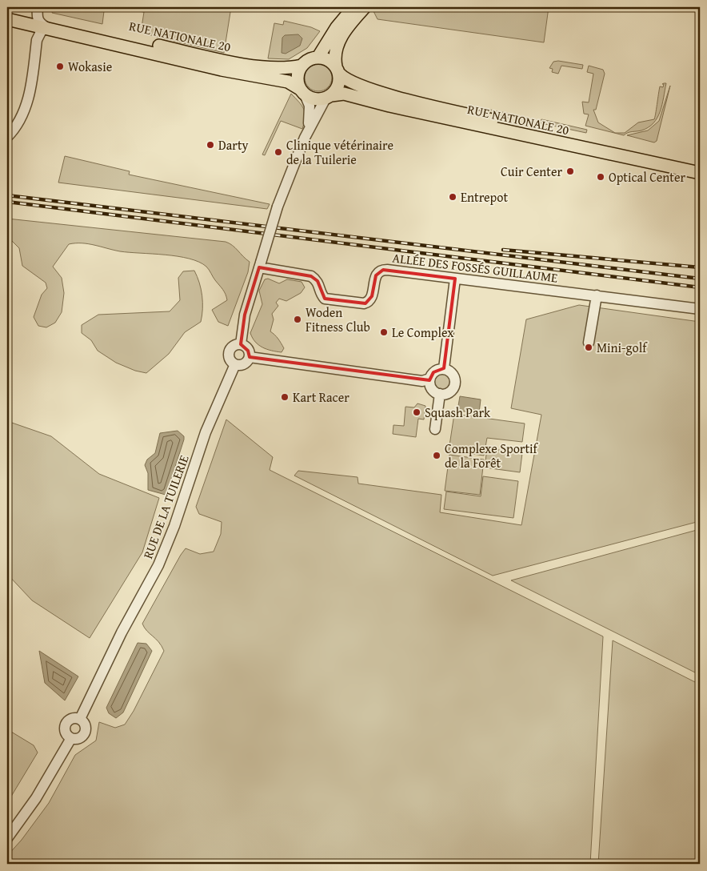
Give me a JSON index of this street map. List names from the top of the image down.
{
  "streets": {
    "main road": ["RUE NATIONALE 20"],
    "street": ["ALLÉE DES FOSSÉS GUILLAUME", "RUE DE LA TUILERIE"]
  },
  "places": [
    "Wokasie",
    "Darty",
    "Clinique vétérinaire de la Tuilerie",
    "Cuir Center",
    "Optical Center",
    "Entrepot",
    "Woden Fitness Club",
    "Le Complex",
    "Mini-golf",
    "Kart Racer",
    "Squash Park",
    "Complexe Sportif de la Forêt"
  ]
}
